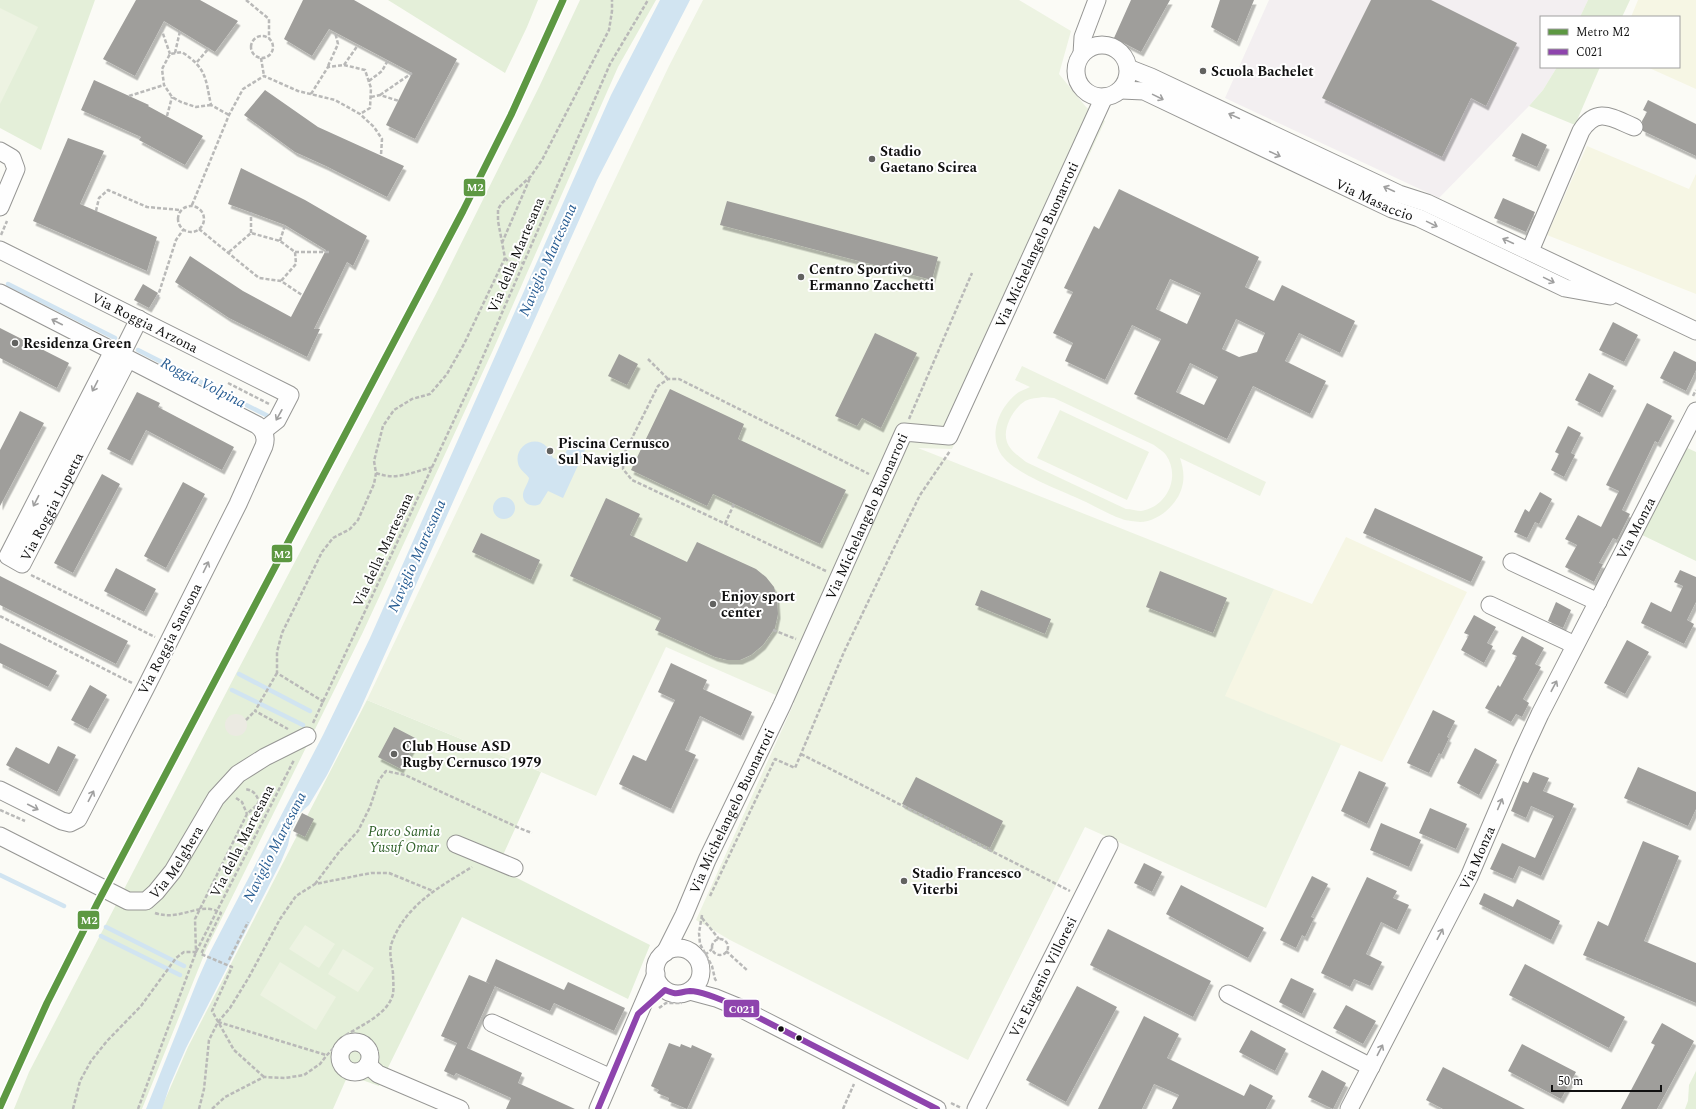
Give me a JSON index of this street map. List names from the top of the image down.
{
  "streets": {
    "street": [
      "Via Masaccio",
      "Via Michelangelo Buonarroti",
      "Via Roggia Arzona",
      "Via Roggia Lupetta",
      "Via Monza",
      "Via Roggia Sansona",
      "Via Melghera",
      "Vie Eugenio Villoresi"
    ],
    "path": ["Via della Martesana"]
  },
  "crossings": [
    ["Via Masaccio", "Via Michelangelo Buonarroti"],
    ["Via della Martesana", "Via Melghera"],
    ["Via Roggia Arzona", "Via Roggia Sansona"]
  ],
  "one_way": ["Via Monza", "Via Roggia Sansona"],
  "water": ["Naviglio Martesana", "Roggia Volpina"],
  "parks": ["Parco Samia Yusuf Omar"],
  "places": [
    "Scuola Bachelet",
    "Stadio Gaetano Scirea",
    "Centro Sportivo Ermanno Zacchetti",
    "Residenza Green",
    "Piscina Cernusco Sul Naviglio",
    "Enjoy sport center",
    "Club House ASD Rugby Cernusco 1979",
    "Stadio Francesco Viterbi"
  ],
  "lines": ["metro line M2", "transit line C021"],
  "legend": ["Metro M2", "C021"],
  "scale_bar": "50 m"
}
